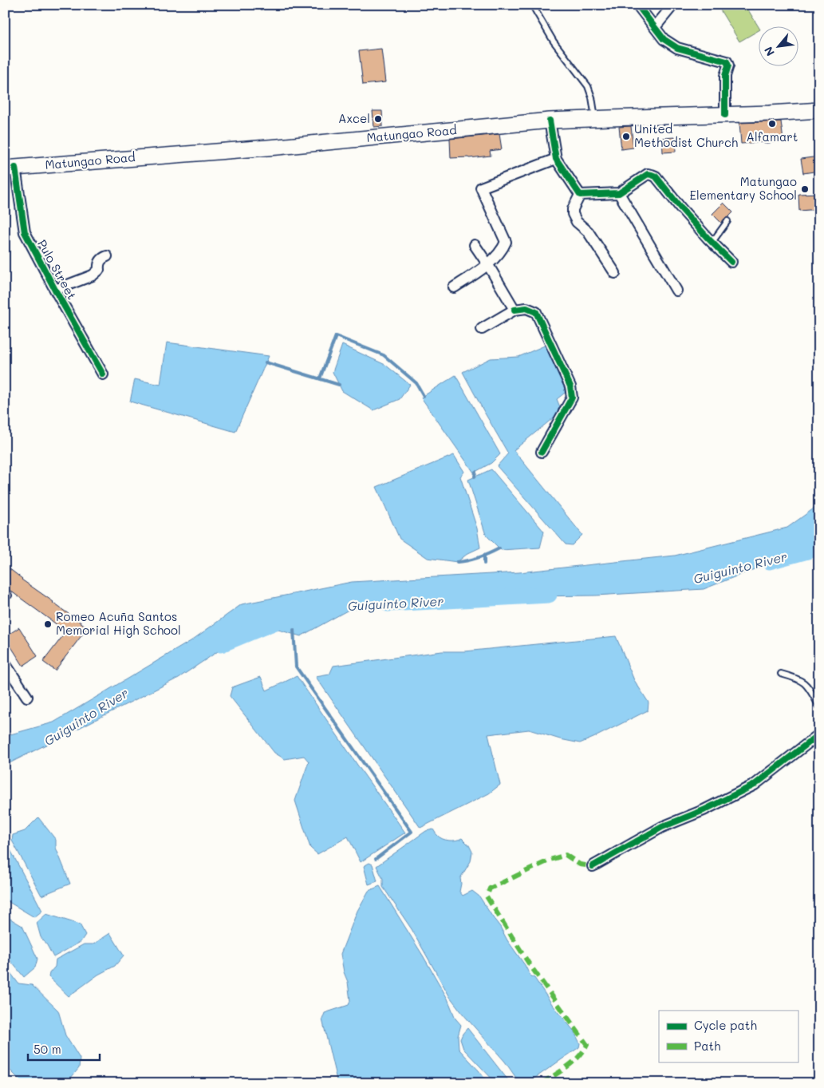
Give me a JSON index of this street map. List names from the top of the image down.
{
  "streets": {
    "main road": ["Matungao Road"],
    "street": ["Pulo Street"]
  },
  "crossings": [
    ["Matungao Road", "Pulo Street"]
  ],
  "water": ["Guiguinto River"],
  "places": [
    "Axcel",
    "Alfamart",
    "United Methodist Church",
    "Matungao Elementary School",
    "Romeo Acuña Santos Memorial High School"
  ],
  "legend": ["Cycle path", "Path"],
  "scale_bar": "50 m",
  "north": "bottom left"
}
